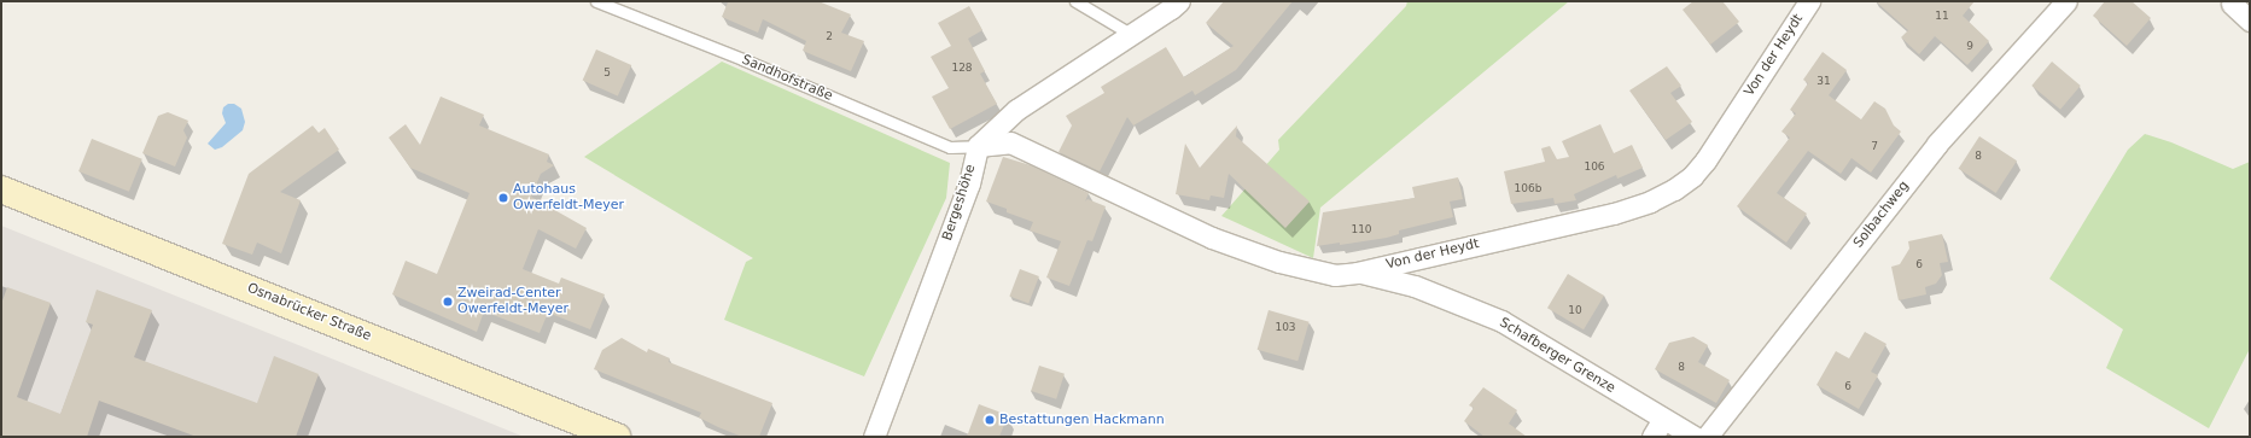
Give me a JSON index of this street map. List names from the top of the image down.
{
  "streets": {
    "main road": ["Osnabrücker Straße"],
    "street": [
      "Von der Heydt",
      "Bergeshöhe",
      "Solbachweg",
      "Schafberger Grenze"
    ],
    "lane": ["Sandhofstraße"]
  },
  "crossings": [
    ["Von der Heydt", "Sandhofstraße"],
    ["Von der Heydt", "Bergeshöhe"],
    ["Von der Heydt", "Schafberger Grenze"],
    ["Sandhofstraße", "Bergeshöhe"]
  ],
  "places": ["Autohaus Owerfeldt-Meyer", "Zweirad-Center Owerfeldt-Meyer", "Bestattungen Hackmann"],
  "house_numbers": [
    "11",
    "2",
    "9",
    "128",
    "5",
    "31",
    "7",
    "8",
    "106",
    "106b",
    "110",
    "6",
    "10",
    "103",
    "8",
    "6"
  ]
}
